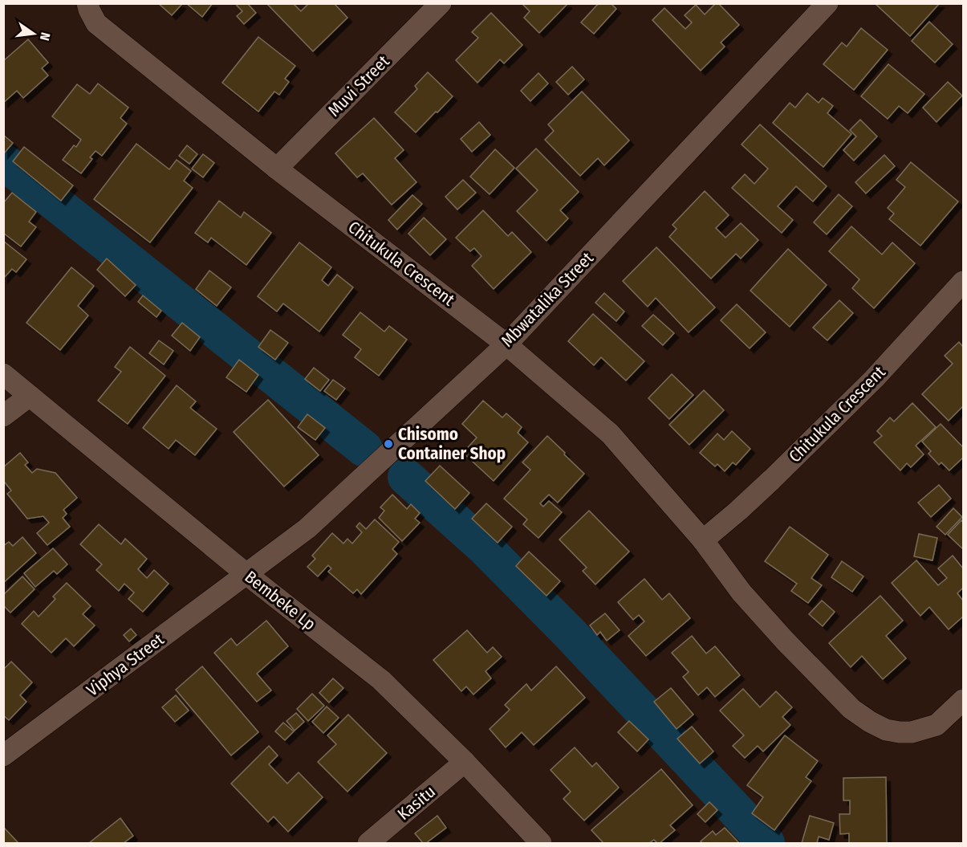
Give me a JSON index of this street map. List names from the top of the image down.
{
  "streets": {
    "street": [
      "Muvi Street",
      "Chitukula Crescent",
      "Mbwatalika Street",
      "Bembeke Lp",
      "Viphya Street",
      "Kasitu"
    ]
  },
  "crossings": [
    ["Muvi Street", "Chitukula Crescent"],
    ["Chitukula Crescent", "Mbwatalika Street"],
    ["Mbwatalika Street", "Bembeke Lp"],
    ["Mbwatalika Street", "Viphya Street"],
    ["Bembeke Lp", "Viphya Street"],
    ["Bembeke Lp", "Kasitu"]
  ],
  "places": ["Chisomo Container Shop"],
  "north": "right"
}
